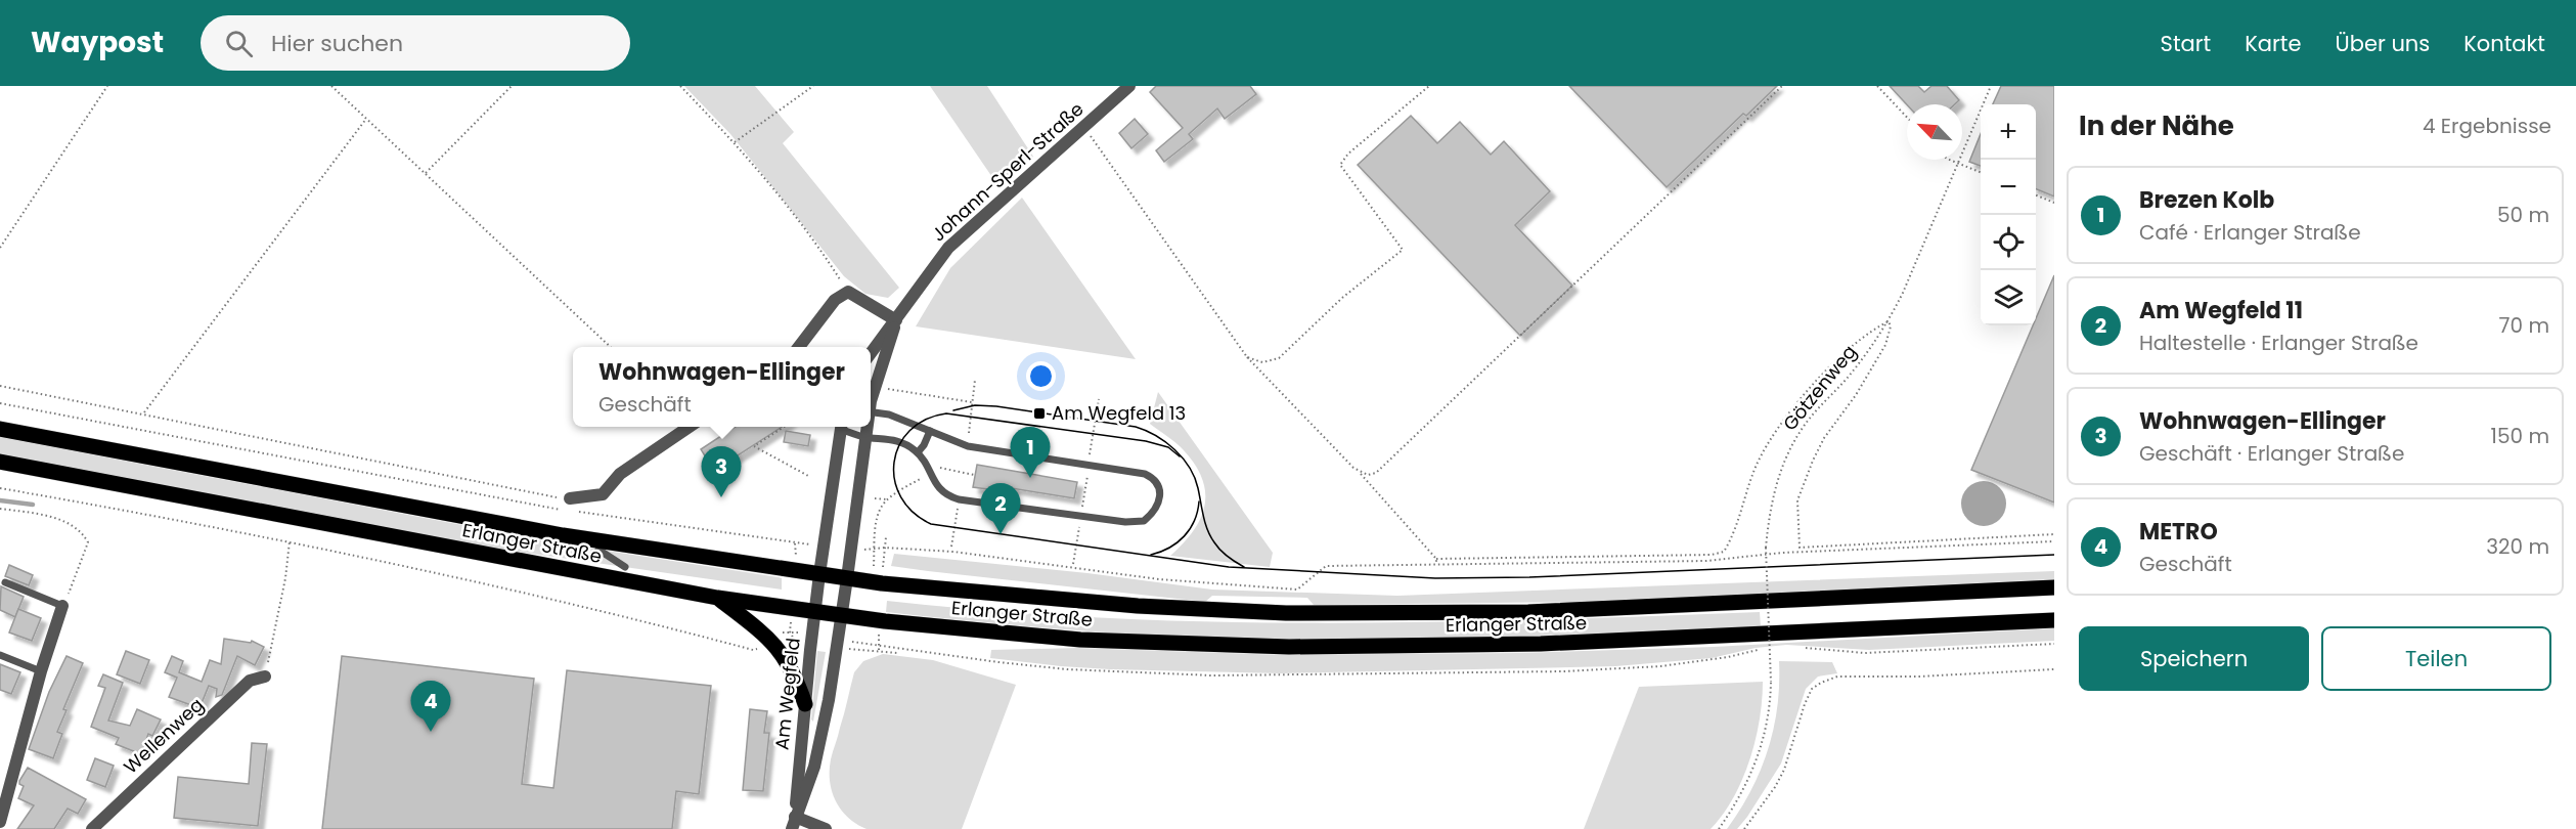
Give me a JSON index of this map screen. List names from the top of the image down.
{
  "streets": {
    "main road": ["Erlanger Straße"],
    "street": ["Johann-Sperl-Straße", "Am Wegfeld", "Wellenweg"],
    "path": ["Götzenweg"]
  },
  "crossings": [
    ["Johann-Sperl-Straße", "Erlanger Straße"],
    ["Johann-Sperl-Straße", "Am Wegfeld"],
    ["Erlanger Straße", "Am Wegfeld"]
  ],
  "places": {
    "transit": ["Am Wegfeld 13"]
  },
  "north": "top left",
  "page": {
    "header": "Waypost",
    "search": "Hier suchen",
    "nav": [
      "Start",
      "Karte",
      "Über uns",
      "Kontakt"
    ],
    "heading": ["In der Nähe", "4 Ergebnisse"],
    "map_buttons": ["+", "−"],
    "list": [
      {
        "mark": "1",
        "name": "Brezen Kolb",
        "note": "Café · Erlanger Straße",
        "value": "50 m"
      },
      {
        "mark": "2",
        "name": "Am Wegfeld 11",
        "note": "Haltestelle · Erlanger Straße",
        "value": "70 m"
      },
      {
        "mark": "3",
        "name": "Wohnwagen-Ellinger",
        "note": "Geschäft · Erlanger Straße",
        "value": "150 m"
      },
      {
        "mark": "4",
        "name": "METRO",
        "note": "Geschäft",
        "value": "320 m"
      }
    ],
    "popup": ["Wohnwagen-Ellinger", "Geschäft"],
    "pins": [
      "1",
      "3",
      "2",
      "4"
    ],
    "buttons": ["Speichern", "Teilen"]
  }
}
